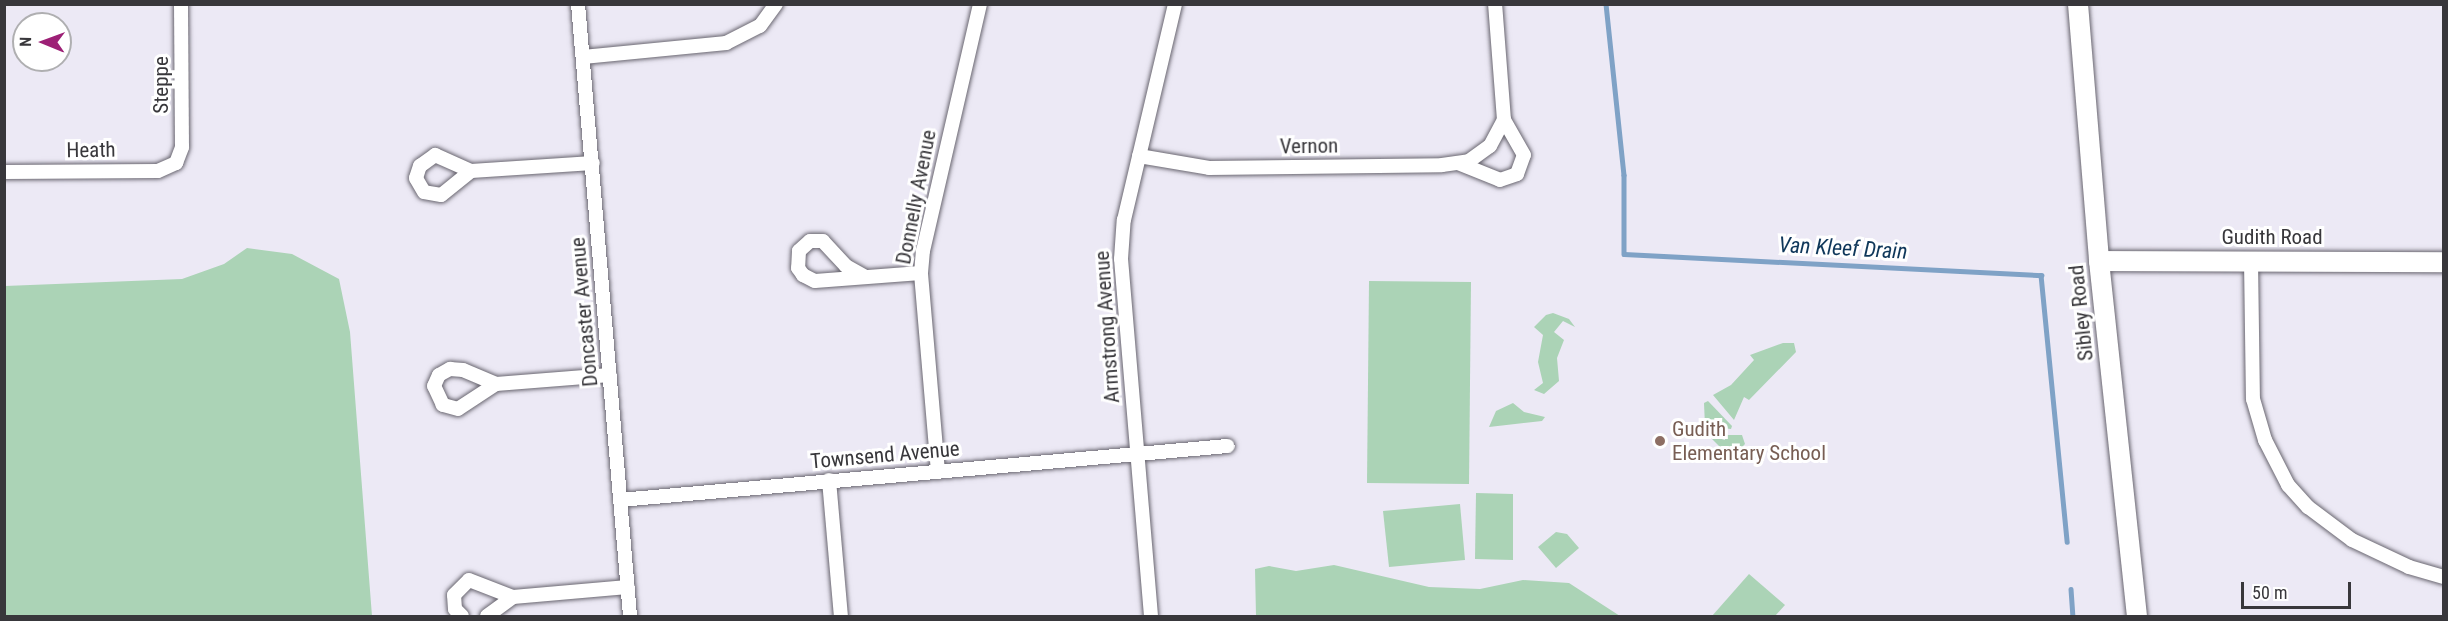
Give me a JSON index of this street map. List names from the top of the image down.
{
  "streets": {
    "main road": ["Gudith Road", "Sibley Road"],
    "street": [
      "Steppe",
      "Vernon",
      "Heath",
      "Donnelly Avenue",
      "Doncaster Avenue",
      "Armstrong Avenue",
      "Townsend Avenue"
    ]
  },
  "crossings": [
    ["Steppe", "Heath"],
    ["Vernon", "Armstrong Avenue"],
    ["Donnelly Avenue", "Townsend Avenue"],
    ["Gudith Road", "Sibley Road"],
    ["Doncaster Avenue", "Townsend Avenue"],
    ["Armstrong Avenue", "Townsend Avenue"]
  ],
  "water": ["Van Kleef Drain"],
  "places": ["Gudith Elementary School"],
  "scale_bar": "50 m",
  "north": "left"
}
